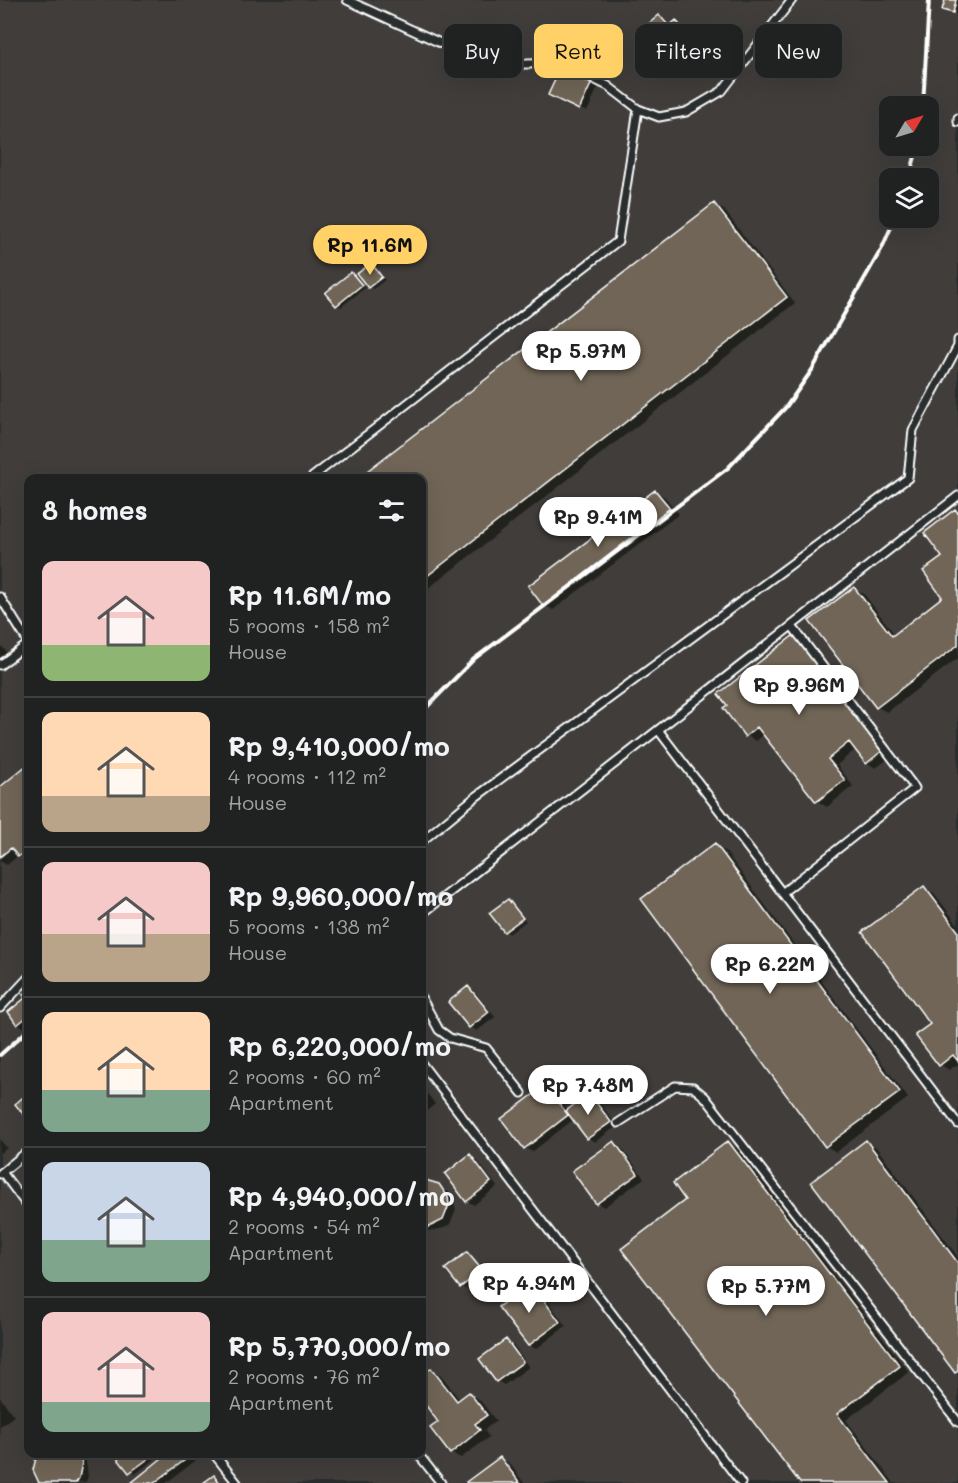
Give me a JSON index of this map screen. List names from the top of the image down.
{
  "north": "top right",
  "page": {
    "chip": [
      "Buy",
      "Rent",
      "Filters",
      "New"
    ],
    "price": [
      "Rp 11.6M",
      "Rp 5.97M",
      "Rp 9.41M",
      "Rp 9.96M",
      "Rp 6.22M",
      "Rp 7.48M",
      "Rp 4.94M",
      "Rp 5.77M"
    ],
    "heading": "8 homes",
    "list": [
      {
        "name": "Rp 11.6M/mo",
        "note": "5 rooms · 158 m² · House"
      },
      {
        "name": "Rp 9,410,000/mo",
        "note": "4 rooms · 112 m² · House"
      },
      {
        "name": "Rp 9,960,000/mo",
        "note": "5 rooms · 138 m² · House"
      },
      {
        "name": "Rp 6,220,000/mo",
        "note": "2 rooms · 60 m² · Apartment"
      },
      {
        "name": "Rp 4,940,000/mo",
        "note": "2 rooms · 54 m² · Apartment"
      },
      {
        "name": "Rp 5,770,000/mo",
        "note": "2 rooms · 76 m² · Apartment"
      }
    ]
  }
}
